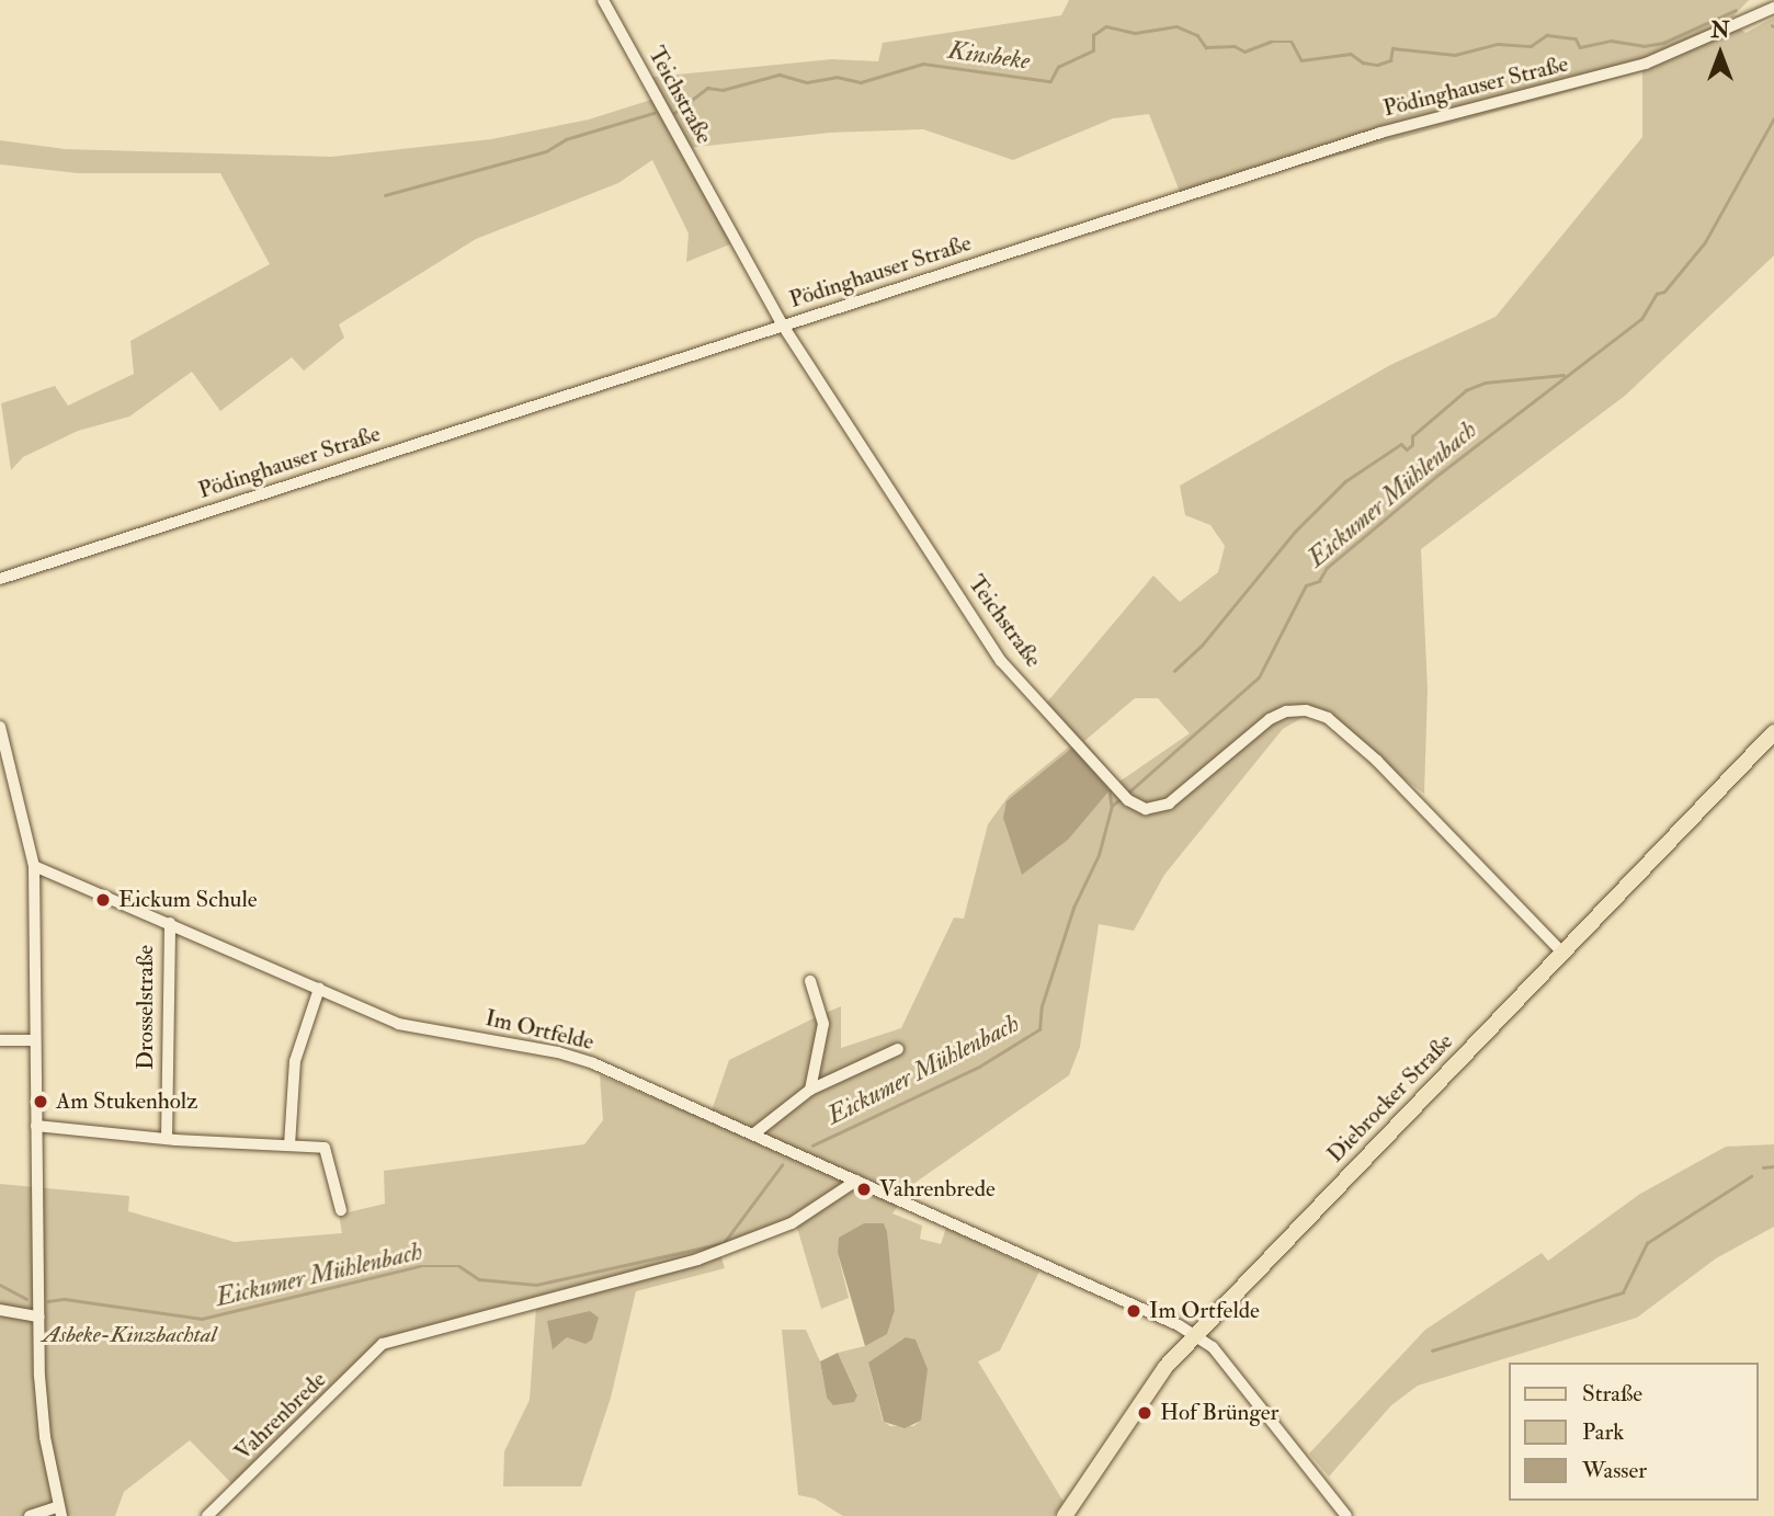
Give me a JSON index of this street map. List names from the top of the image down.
{
  "streets": {
    "main road": ["Diebrocker Straße"],
    "street": [
      "Pödinghauser Straße",
      "Teichstraße",
      "Drosselstraße",
      "Im Ortfelde",
      "Vahrenbrede"
    ]
  },
  "crossings": [
    ["Pödinghauser Straße", "Teichstraße"],
    ["Teichstraße", "Diebrocker Straße"],
    ["Drosselstraße", "Im Ortfelde"],
    ["Im Ortfelde", "Diebrocker Straße"],
    ["Im Ortfelde", "Vahrenbrede"]
  ],
  "water": ["Kinsbeke", "Eickumer Mühlenbach"],
  "parks": ["Asbeke-Kinzbachtal"],
  "places": [
    "Eickum Schule",
    "Am Stukenholz",
    "Vahrenbrede",
    "Im Ortfelde",
    "Hof Brünger"
  ],
  "legend": ["Straße", "Park", "Wasser"],
  "north": "top"
}
